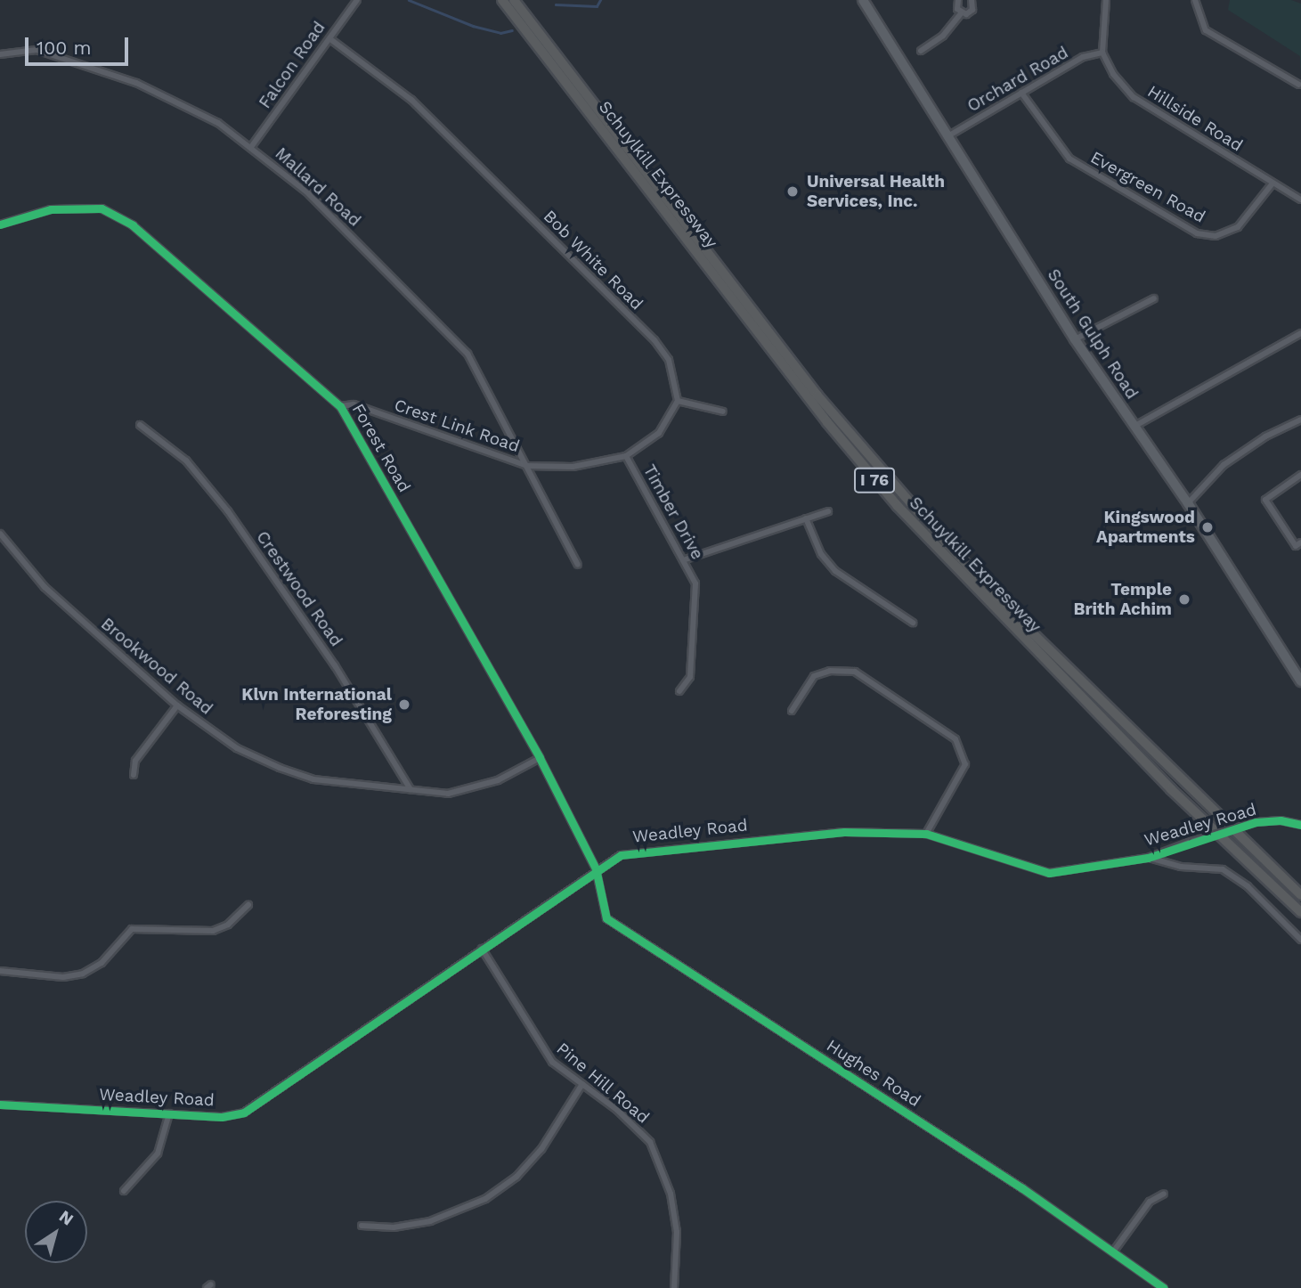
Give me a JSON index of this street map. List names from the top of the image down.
{
  "streets": {
    "highway": ["Schuylkill Expressway", "I 76"],
    "main road": ["South Gulph Road"],
    "street": [
      "Falcon Road",
      "Orchard Road",
      "Hillside Road",
      "Mallard Road",
      "Evergreen Road",
      "Bob White Road",
      "Crest Link Road",
      "Forest Road",
      "Timber Drive",
      "Crestwood Road",
      "Brookwood Road",
      "Weadley Road",
      "Hughes Road",
      "Pine Hill Road"
    ]
  },
  "crossings": [
    ["Falcon Road", "Mallard Road"],
    ["Falcon Road", "Bob White Road"],
    ["Orchard Road", "Hillside Road"],
    ["Orchard Road", "Evergreen Road"],
    ["Orchard Road", "South Gulph Road"],
    ["Hillside Road", "Evergreen Road"],
    ["Mallard Road", "Crest Link Road"],
    ["Crest Link Road", "Forest Road"],
    ["Forest Road", "Brookwood Road"],
    ["Forest Road", "Weadley Road"],
    ["Forest Road", "Hughes Road"],
    ["Crestwood Road", "Brookwood Road"],
    ["Weadley Road", "Hughes Road"],
    ["Weadley Road", "Pine Hill Road"]
  ],
  "places": [
    "Universal Health Services, Inc.",
    "Kingswood Apartments",
    "Temple Brith Achim",
    "Klvn International Reforesting"
  ],
  "scale_bar": "100 m",
  "north": "top right"
}
